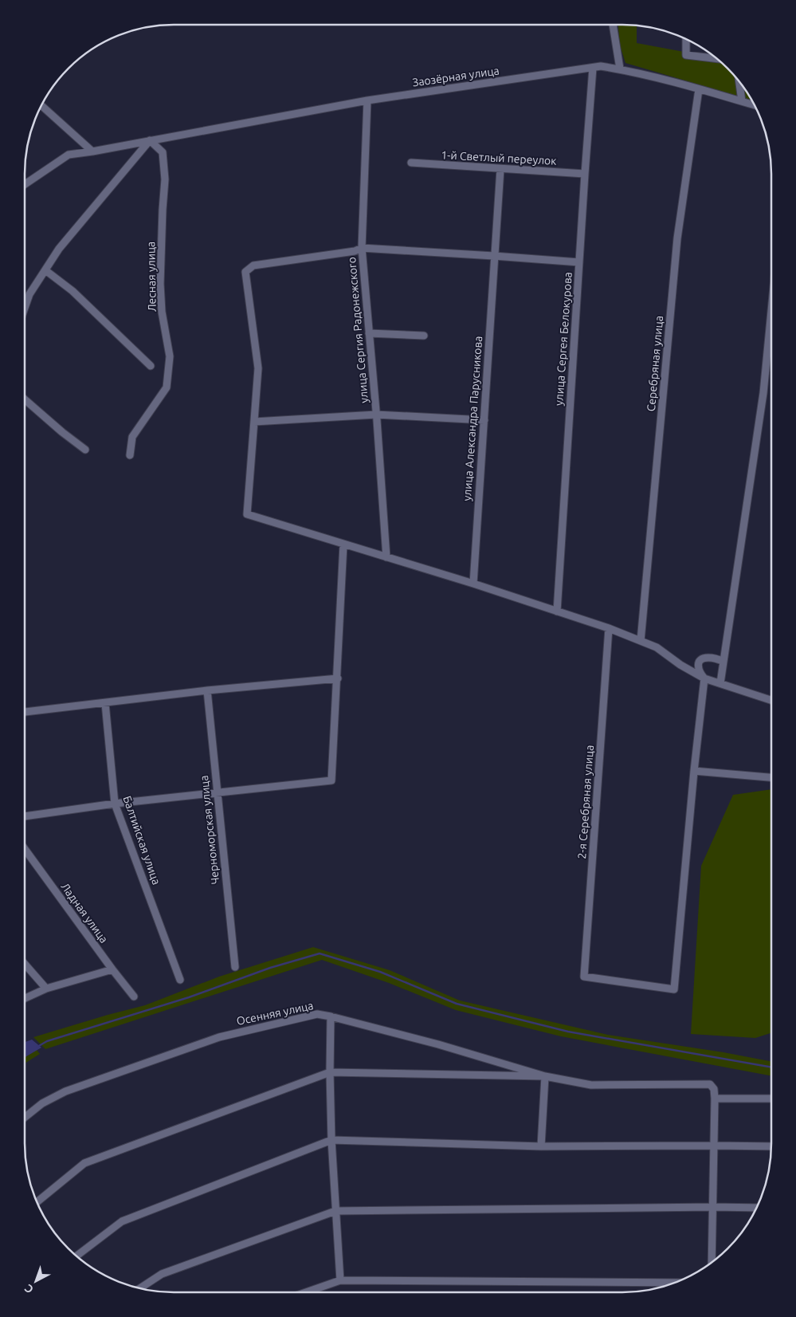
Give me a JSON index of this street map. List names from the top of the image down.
{
  "streets": {
    "street": [
      "Заозёрная улица",
      "1-й Светлый переулок",
      "Лесная улица",
      "улица Сергия Радонежского",
      "улица Сергея Белокурова",
      "Серебряная улица",
      "улица Александра Парусникова",
      "2-я Серебряная улица",
      "Черноморская улица",
      "Балтийская улица",
      "Ладная улица",
      "Осенняя улица"
    ]
  },
  "crossings": [
    ["Заозёрная улица", "Лесная улица"],
    ["Заозёрная улица", "улица Сергия Радонежского"],
    ["Заозёрная улица", "улица Сергея Белокурова"],
    ["Заозёрная улица", "Серебряная улица"],
    ["1-й Светлый переулок", "улица Сергея Белокурова"]
  ],
  "north": "bottom left"
}
